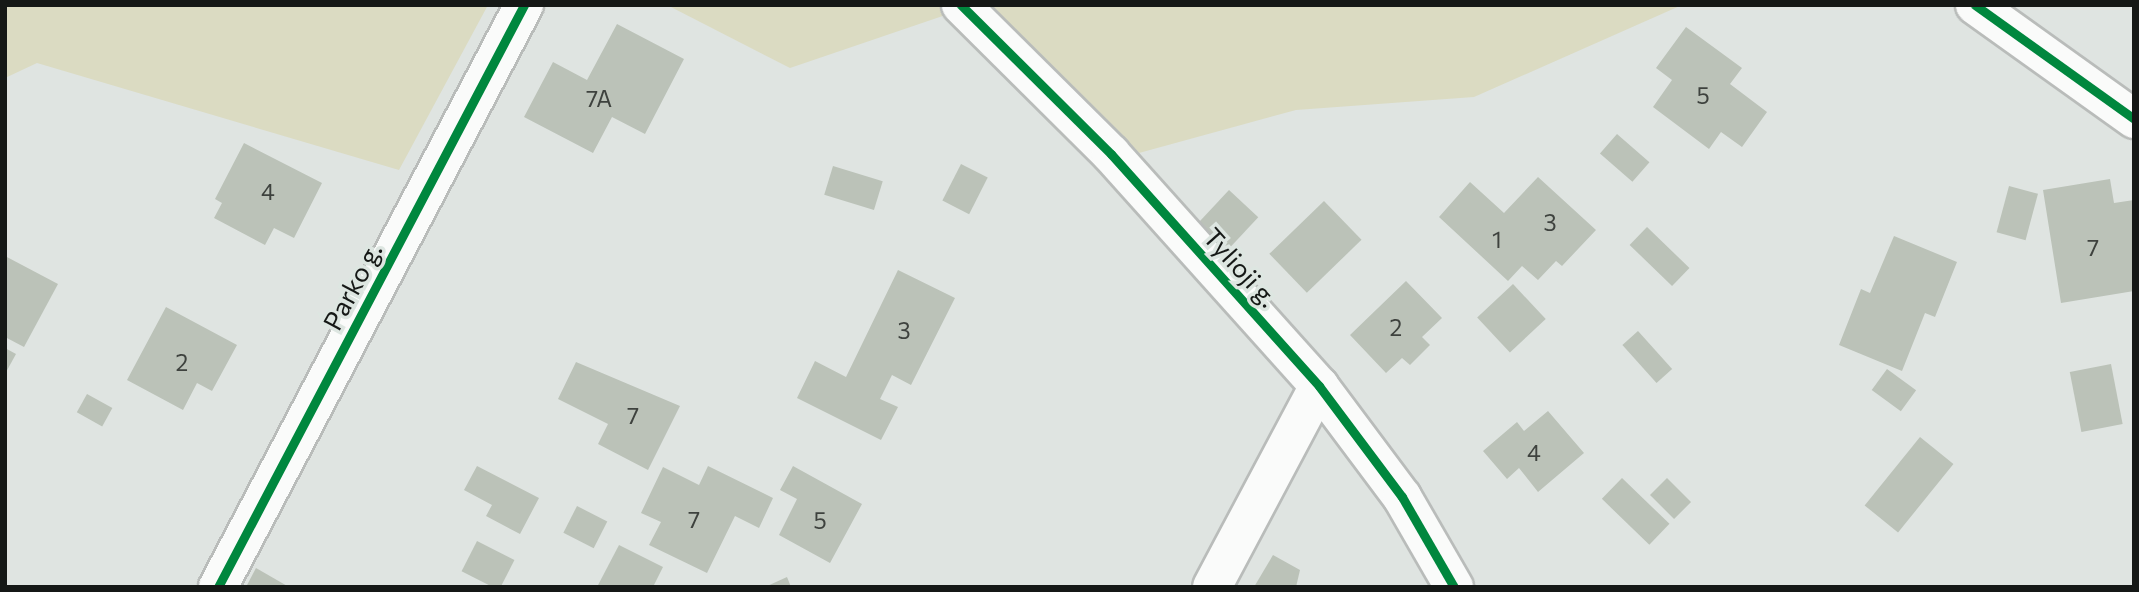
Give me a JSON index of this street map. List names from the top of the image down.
{
  "streets": {
    "street": ["Tylioji g.", "Parko g."]
  },
  "house_numbers": [
    "5",
    "7A",
    "4",
    "3",
    "1",
    "7",
    "2",
    "3",
    "2",
    "7",
    "4",
    "7",
    "5"
  ]
}
